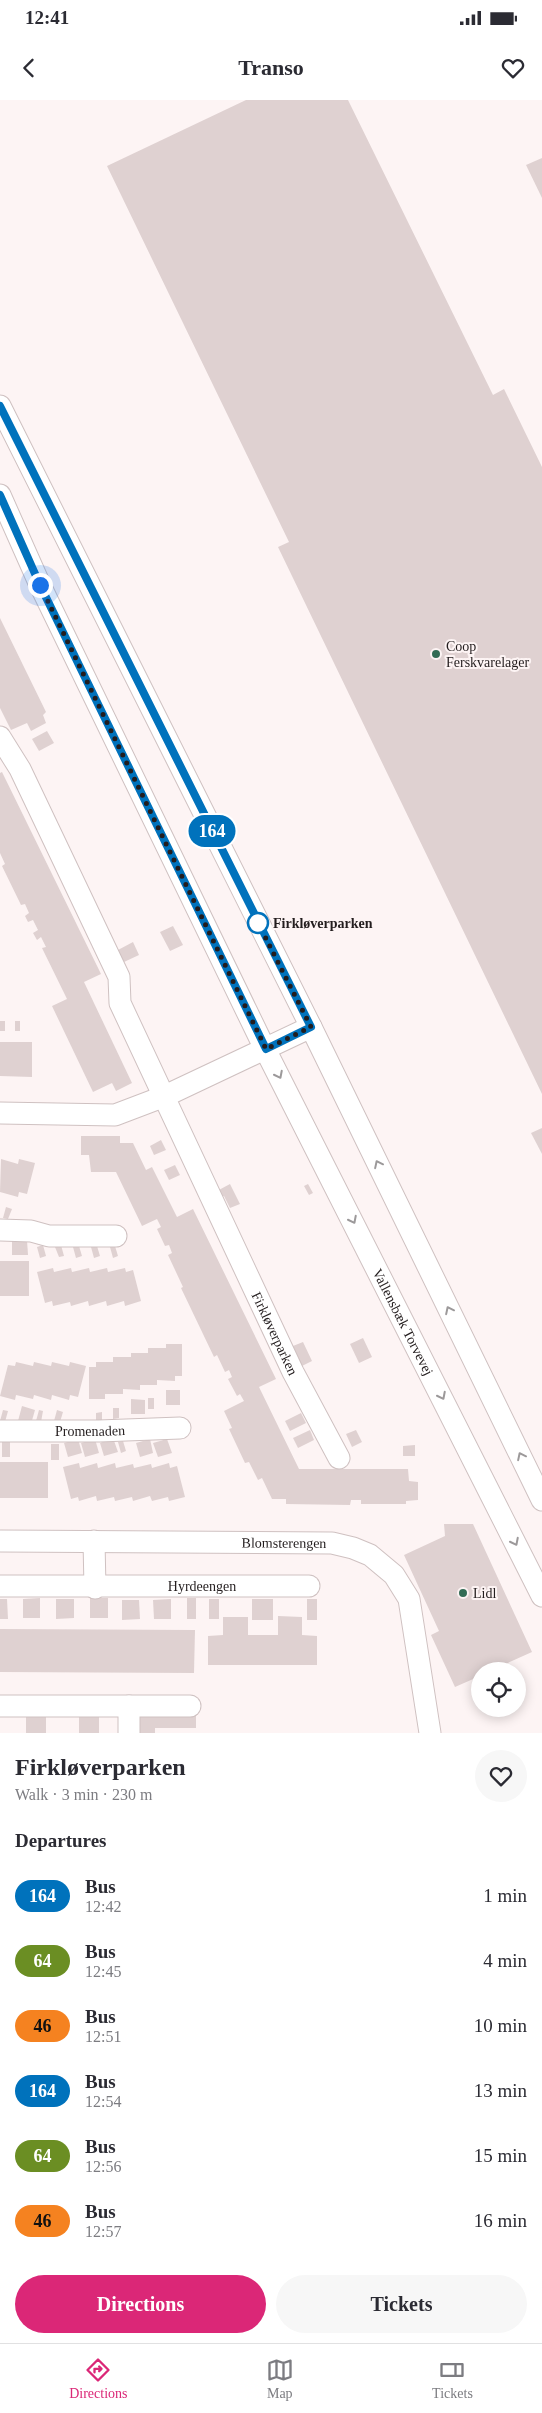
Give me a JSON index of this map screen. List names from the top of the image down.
{
  "streets": {
    "street": [
      "Vallensbæk Torvevej",
      "Firkløverparken",
      "Promenaden",
      "Blomsterengen",
      "Hyrdeengen"
    ]
  },
  "places": ["Coop Ferskvarelager", "Firkløverparken", "Lidl"],
  "lines": ["bus line 164"],
  "page": {
    "status": "12:41",
    "header": "Transo",
    "on_map": "164",
    "heading": [
      ["Firkløverparken", "Walk · 3 min · 230 m"],
      "Departures"
    ],
    "list": [
      {
        "mark": "164",
        "name": "Bus",
        "note": "12:42",
        "value": "1 min"
      },
      {
        "mark": "64",
        "name": "Bus",
        "note": "12:45",
        "value": "4 min"
      },
      {
        "mark": "46",
        "name": "Bus",
        "note": "12:51",
        "value": "10 min"
      },
      {
        "mark": "164",
        "name": "Bus",
        "note": "12:54",
        "value": "13 min"
      },
      {
        "mark": "64",
        "name": "Bus",
        "note": "12:56",
        "value": "15 min"
      },
      {
        "mark": "46",
        "name": "Bus",
        "note": "12:57",
        "value": "16 min"
      }
    ],
    "buttons": ["Directions", "Tickets"],
    "tabs": ["Directions", "Map", "Tickets"]
  }
}
